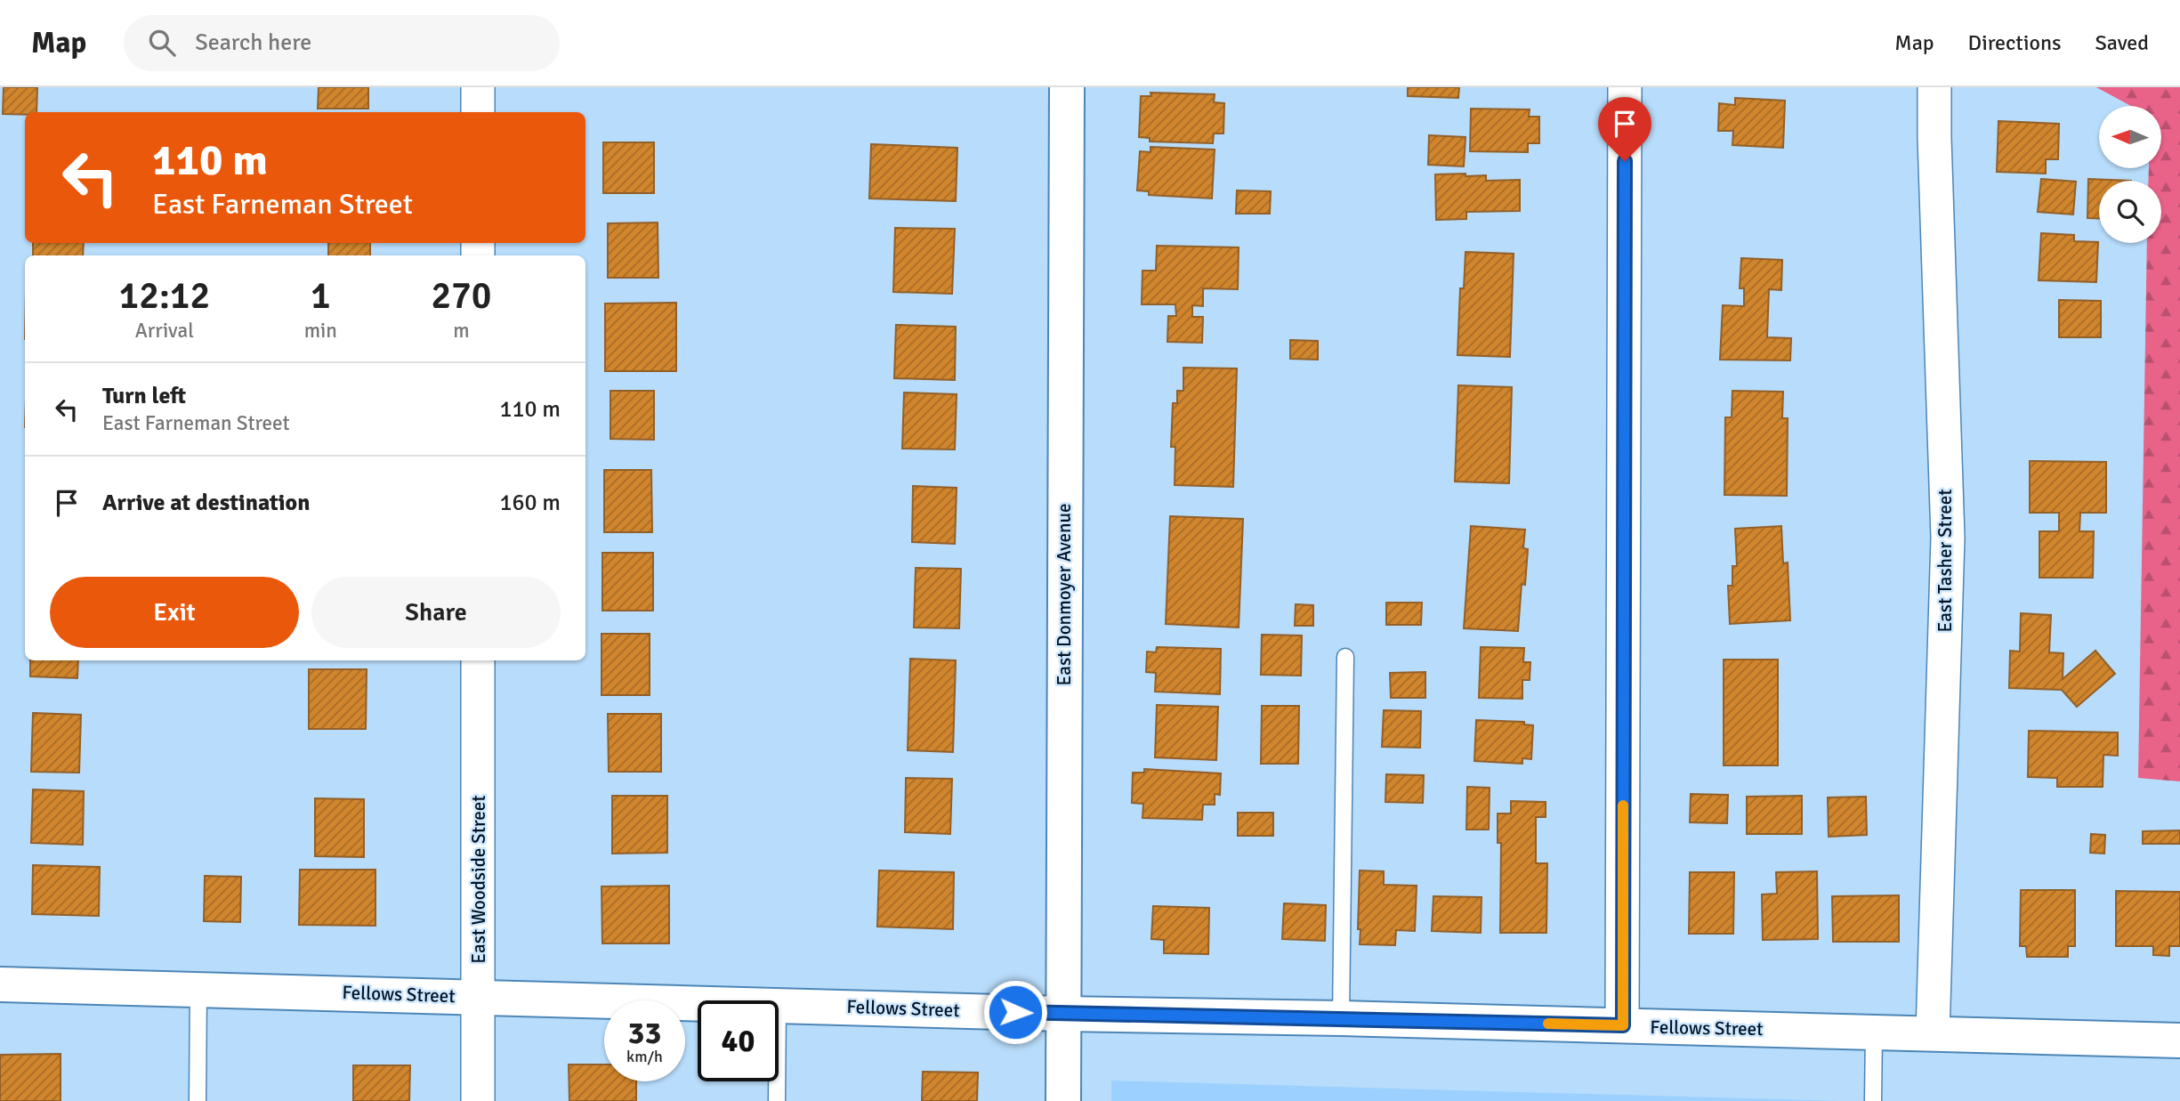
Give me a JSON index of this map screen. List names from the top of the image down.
{
  "streets": {
    "street": [
      "East Tasher Street",
      "East Donmoyer Avenue",
      "East Woodside Street",
      "Fellows Street"
    ]
  },
  "crossings": [
    ["East Tasher Street", "Fellows Street"],
    ["East Donmoyer Avenue", "Fellows Street"],
    ["East Woodside Street", "Fellows Street"]
  ],
  "north": "left",
  "page": {
    "header": "Map",
    "search": "Search here",
    "nav": ["Map", "Directions", "Saved"],
    "turn": ["110 m", "East Farneman Street"],
    "eta": [
      "12:12",
      "Arrival",
      "1",
      "min",
      "270",
      "m"
    ],
    "list": [
      {
        "name": "Turn left",
        "note": "East Farneman Street",
        "value": "110 m"
      },
      {
        "name": "Arrive at destination",
        "value": "160 m"
      }
    ],
    "buttons": ["Exit", "Share"],
    "speed": "33 km/h",
    "limit": "40"
  }
}
